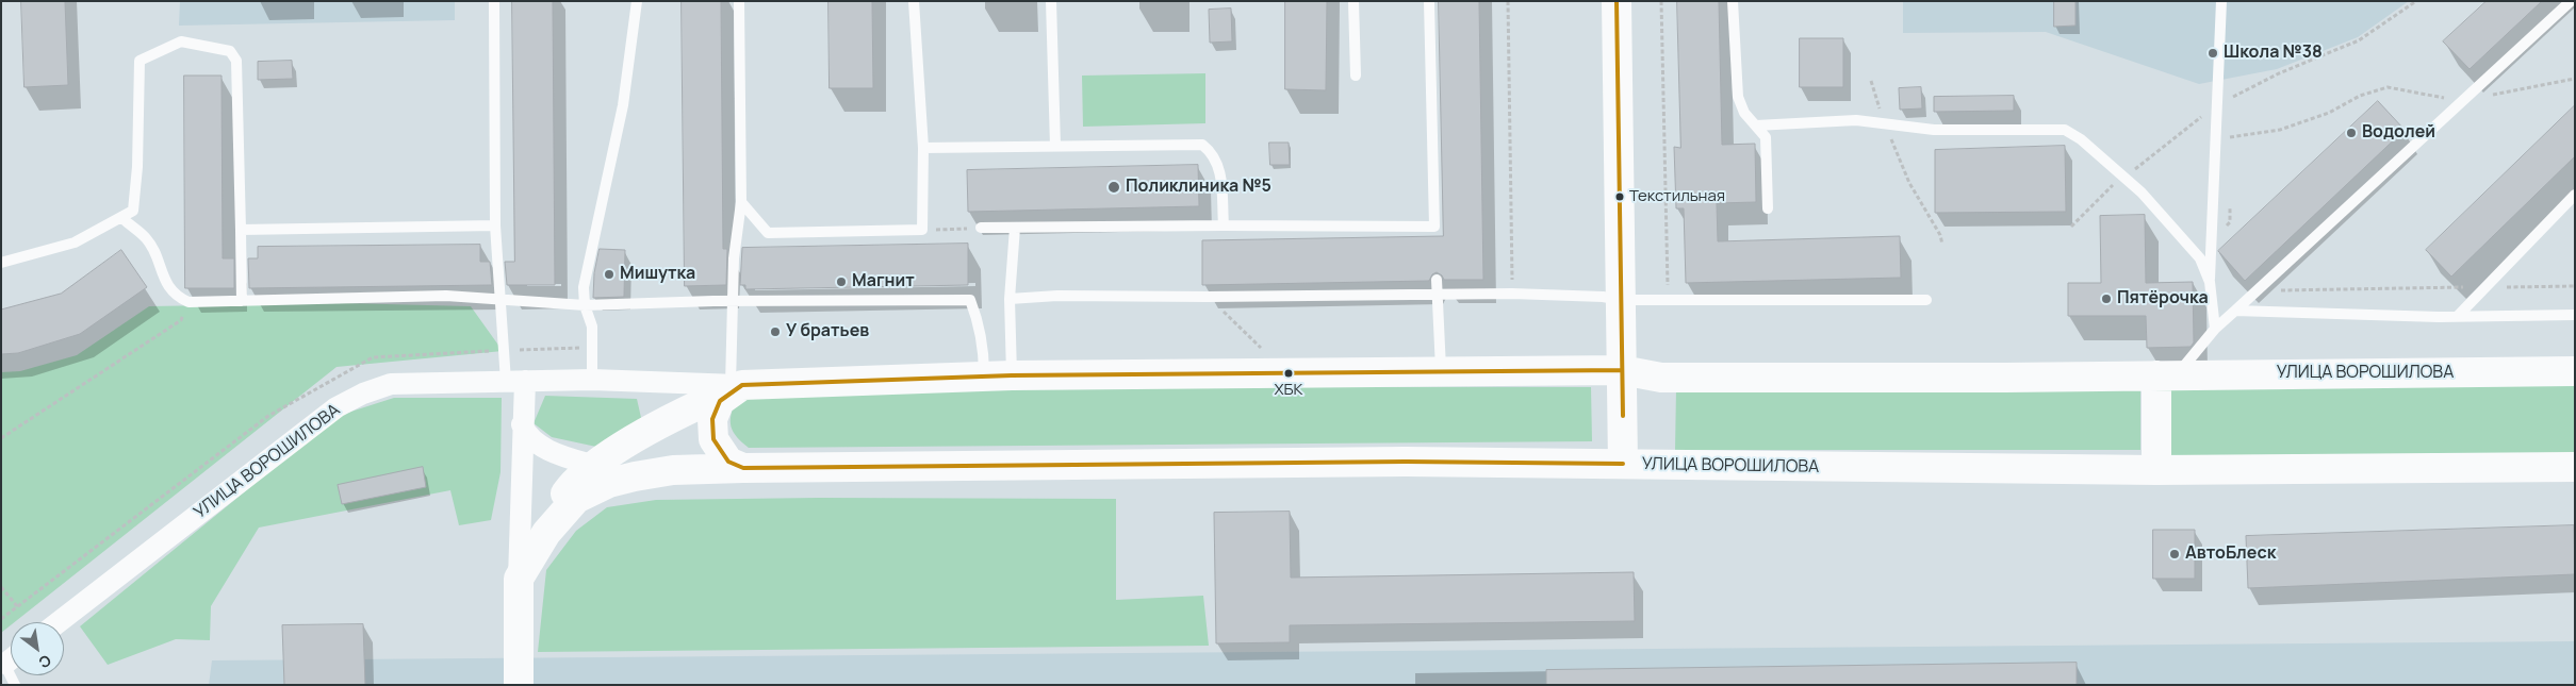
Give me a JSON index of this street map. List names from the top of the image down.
{
  "streets": {
    "main road": ["УЛИЦА ВОРОШИЛОВА"]
  },
  "places": [
    "Школа №38",
    "Водолей",
    "Поликлиника №5",
    "Текстильная",
    "Мишутка",
    "Магнит",
    "Пятёрочка",
    "У братьев",
    "ХБК",
    "АвтоБлеск"
  ],
  "north": "bottom right"
}
